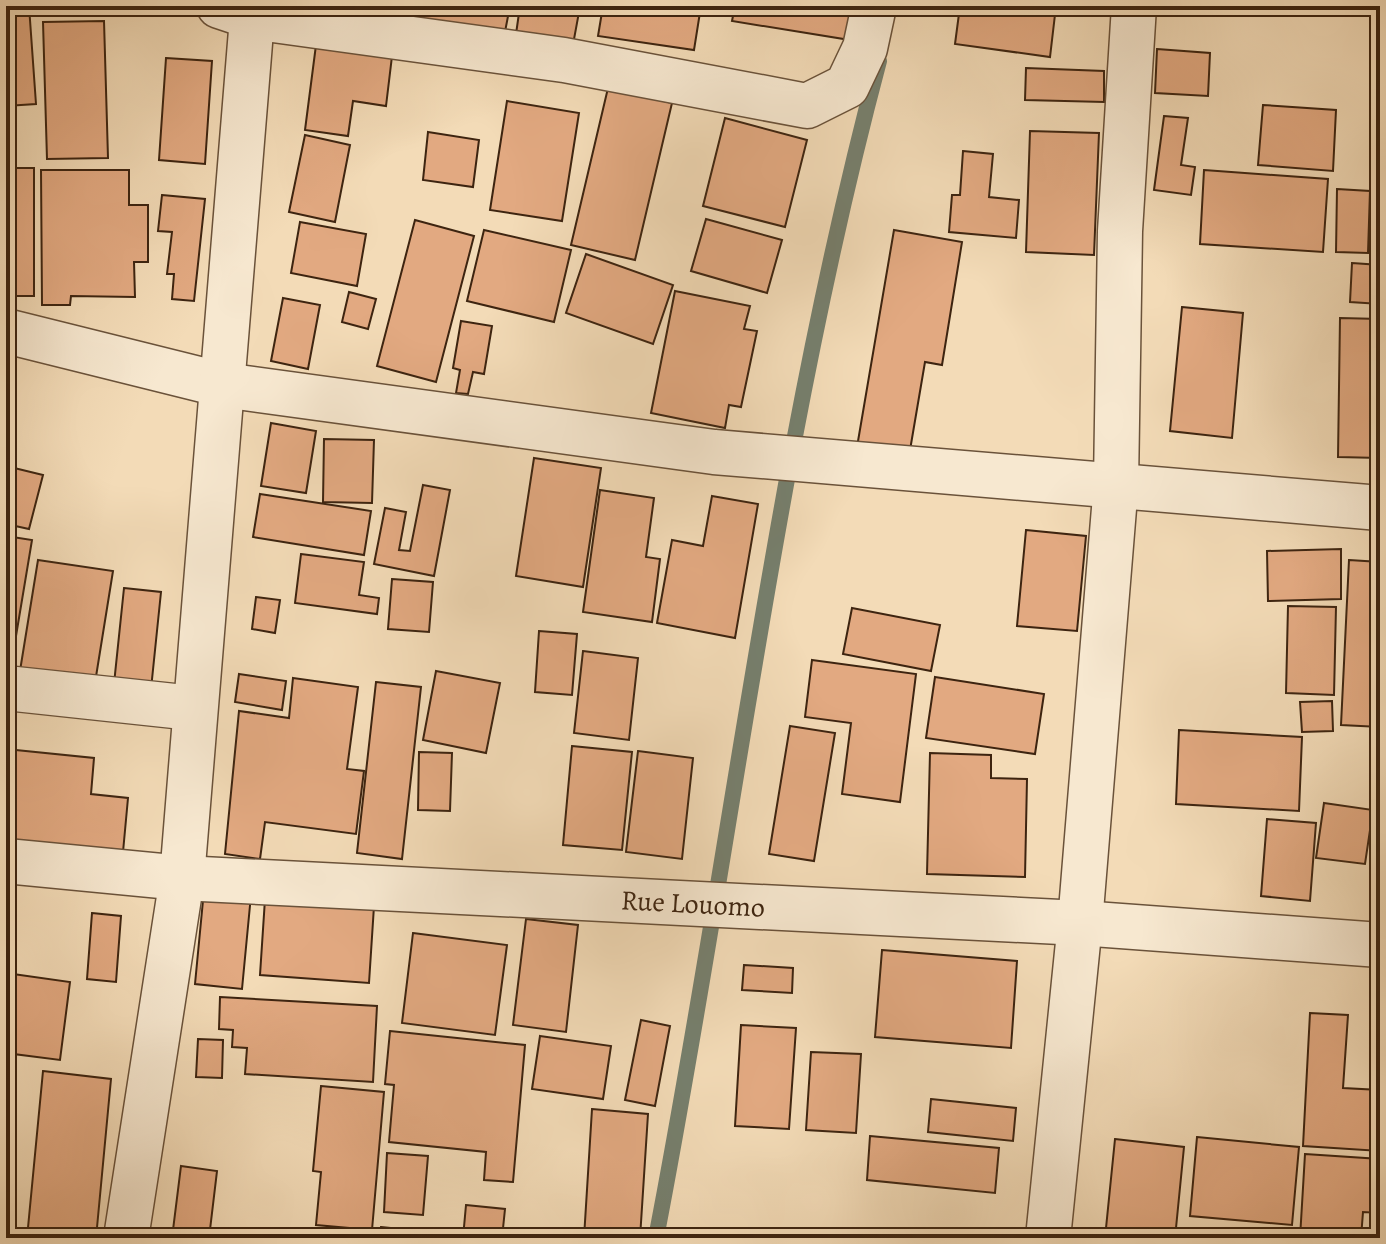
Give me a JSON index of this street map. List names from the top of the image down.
{
  "streets": {
    "street": ["Rue Louomo"]
  }
}
